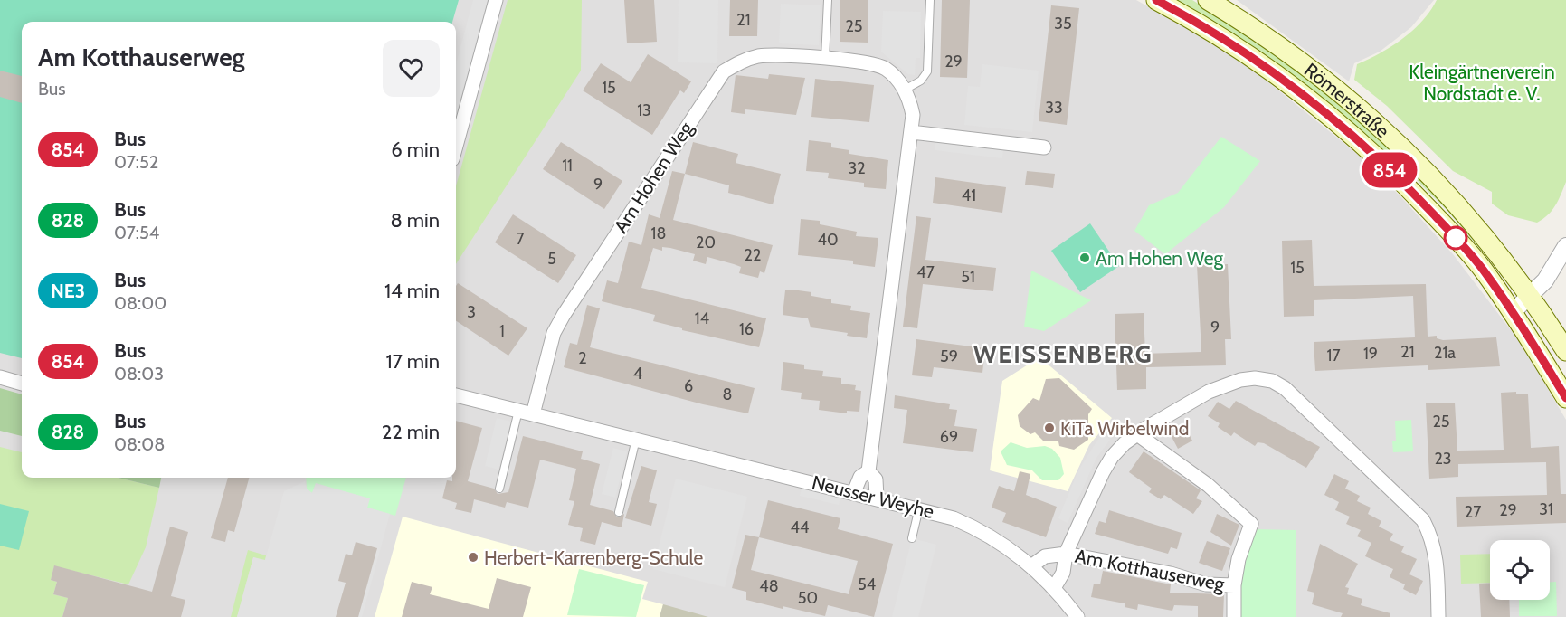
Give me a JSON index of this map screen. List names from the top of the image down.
{
  "streets": {
    "main road": ["Römerstraße"],
    "street": ["Am Hohen Weg", "Neusser Weyhe", "Am Kotthauserweg"]
  },
  "crossings": [
    ["Am Hohen Weg", "Neusser Weyhe"],
    ["Neusser Weyhe", "Am Kotthauserweg"]
  ],
  "districts": ["WEISSENBERG"],
  "parks": ["Kleingärtnerverein Nordstadt e. V."],
  "places": ["Am Hohen Weg", "KiTa Wirbelwind", "Herbert-Karrenberg-Schule"],
  "lines": ["bus line 854"],
  "house_numbers": [
    "21",
    "35",
    "25",
    "29",
    "15",
    "33",
    "13",
    "11",
    "32",
    "9",
    "41",
    "18",
    "7",
    "40",
    "20",
    "22",
    "5",
    "15",
    "47",
    "51",
    "3",
    "14",
    "9",
    "16",
    "1",
    "21",
    "21a",
    "19",
    "17",
    "59",
    "2",
    "4",
    "6",
    "8",
    "25",
    "69",
    "23",
    "31",
    "29",
    "27",
    "44",
    "54",
    "48",
    "50"
  ],
  "page": {
    "on_map": "854",
    "heading": ["Am Kotthauserweg", "Bus"],
    "list": [
      {
        "mark": "854",
        "name": "Bus",
        "note": "07:52",
        "value": "6 min"
      },
      {
        "mark": "828",
        "name": "Bus",
        "note": "07:54",
        "value": "8 min"
      },
      {
        "mark": "NE3",
        "name": "Bus",
        "note": "08:00",
        "value": "14 min"
      },
      {
        "mark": "854",
        "name": "Bus",
        "note": "08:03",
        "value": "17 min"
      },
      {
        "mark": "828",
        "name": "Bus",
        "note": "08:08",
        "value": "22 min"
      }
    ]
  }
}
